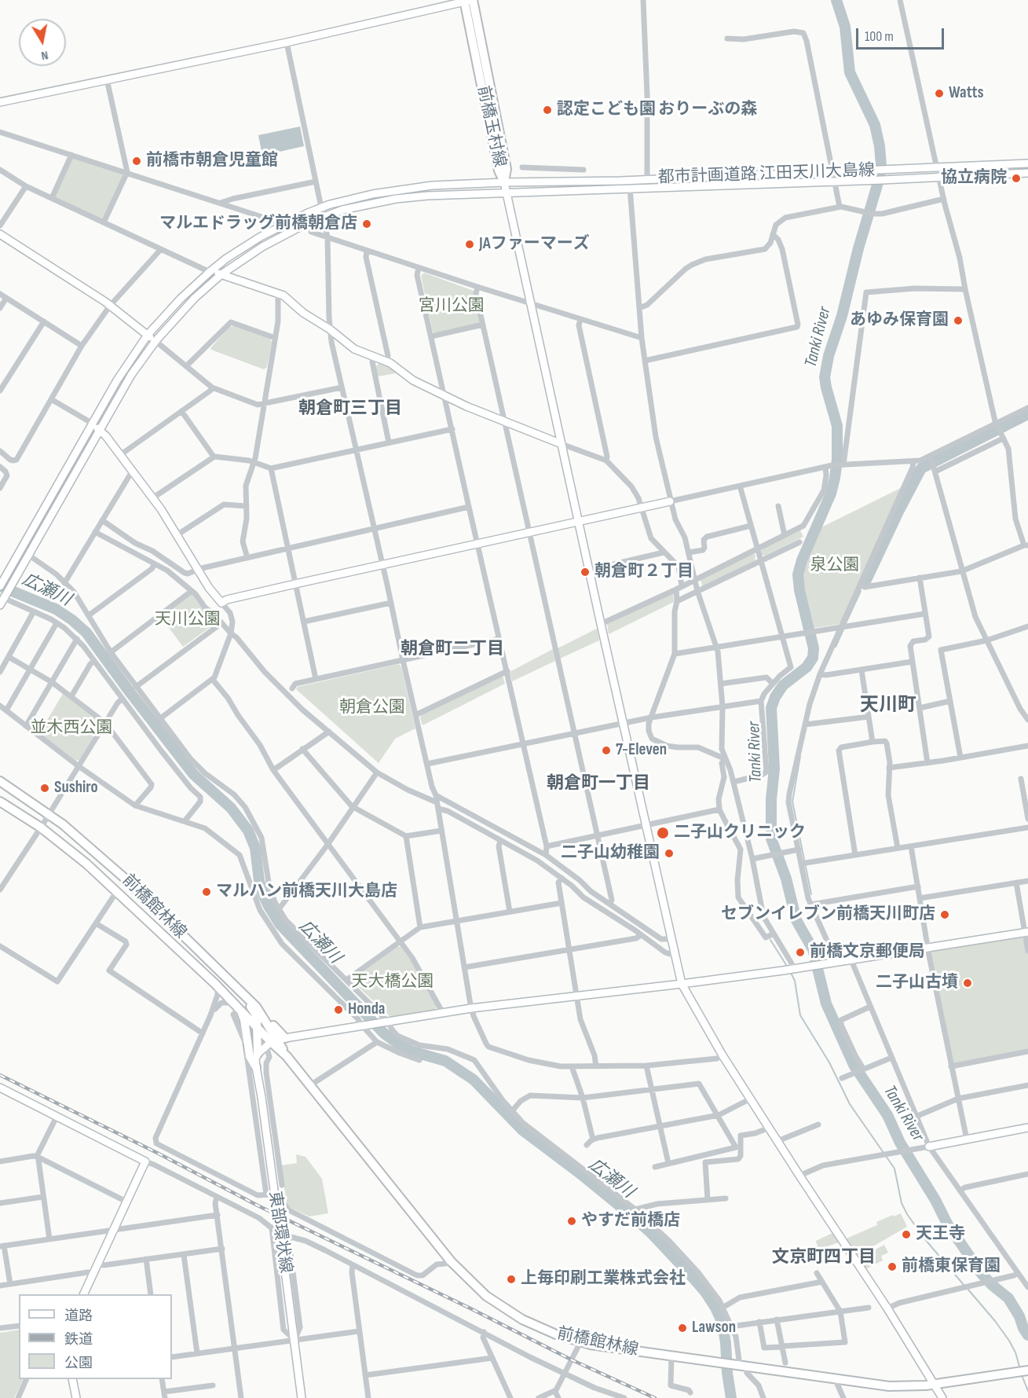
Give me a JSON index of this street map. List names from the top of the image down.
{
  "streets": {
    "main road": ["前橋玉村線", "前橋館林線"],
    "street": ["都市計画道路 江田天川大島線", "東部環状線"]
  },
  "crossings": [
    ["前橋玉村線", "都市計画道路 江田天川大島線"]
  ],
  "districts": [
    "朝倉町三丁目",
    "朝倉町二丁目",
    "天川町",
    "朝倉町一丁目",
    "文京町四丁目"
  ],
  "water": ["Tanki River", "広瀬川"],
  "parks": [
    "宮川公園",
    "泉公園",
    "天川公園",
    "朝倉公園",
    "並木西公園",
    "天大橋公園"
  ],
  "places": [
    "Watts",
    "認定こども園 おりーぶの森",
    "前橋市朝倉児童館",
    "協立病院",
    "マルエドラッグ前橋朝倉店",
    "JAファーマーズ",
    "あゆみ保育園",
    "朝倉町２丁目",
    "7-Eleven",
    "Sushiro",
    "二子山クリニック",
    "二子山幼稚園",
    "マルハン前橋天川大島店",
    "セブンイレブン前橋天川町店",
    "前橋文京郵便局",
    "二子山古墳",
    "Honda",
    "やすだ前橋店",
    "天王寺",
    "前橋東保育園",
    "上毎印刷工業株式会社",
    "Lawson"
  ],
  "legend": ["道路", "鉄道", "公園"],
  "scale_bar": "100 m",
  "north": "bottom"
}
